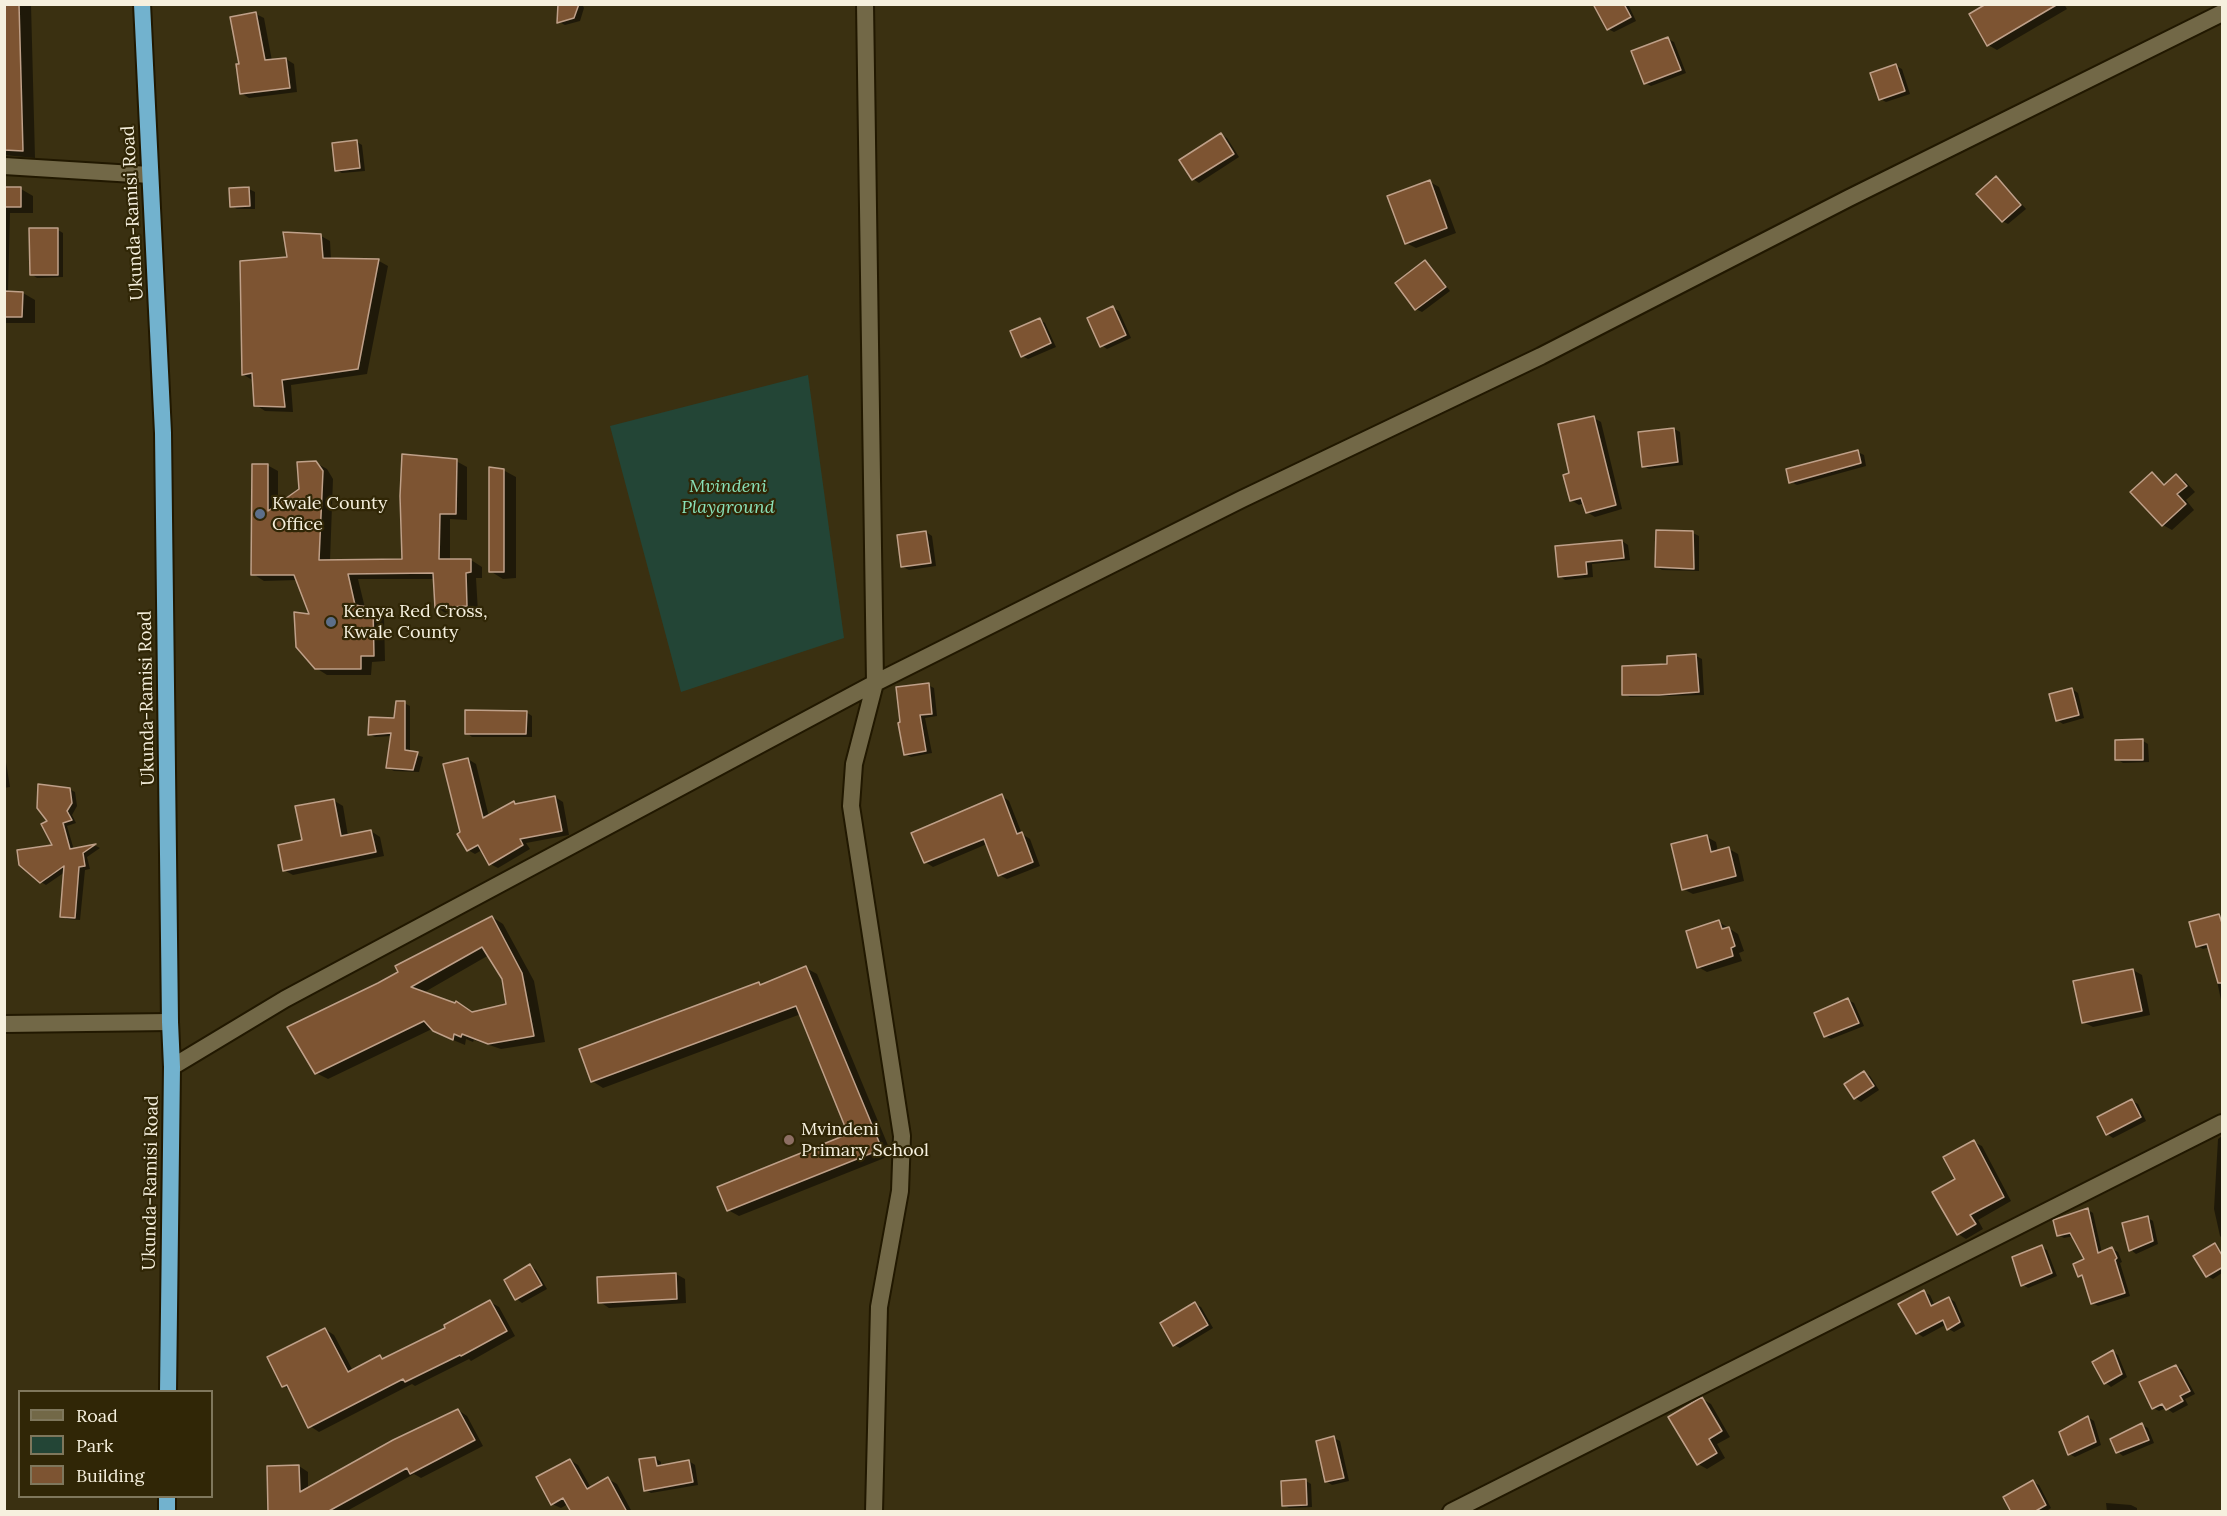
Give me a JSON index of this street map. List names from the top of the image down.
{
  "streets": {
    "highway": ["Ukunda-Ramisi Road"]
  },
  "parks": ["Mvindeni Playground"],
  "places": ["Kwale County Office", "Kenya Red Cross, Kwale County", "Mvindeni Primary School"],
  "legend": ["Road", "Park", "Building"]
}
